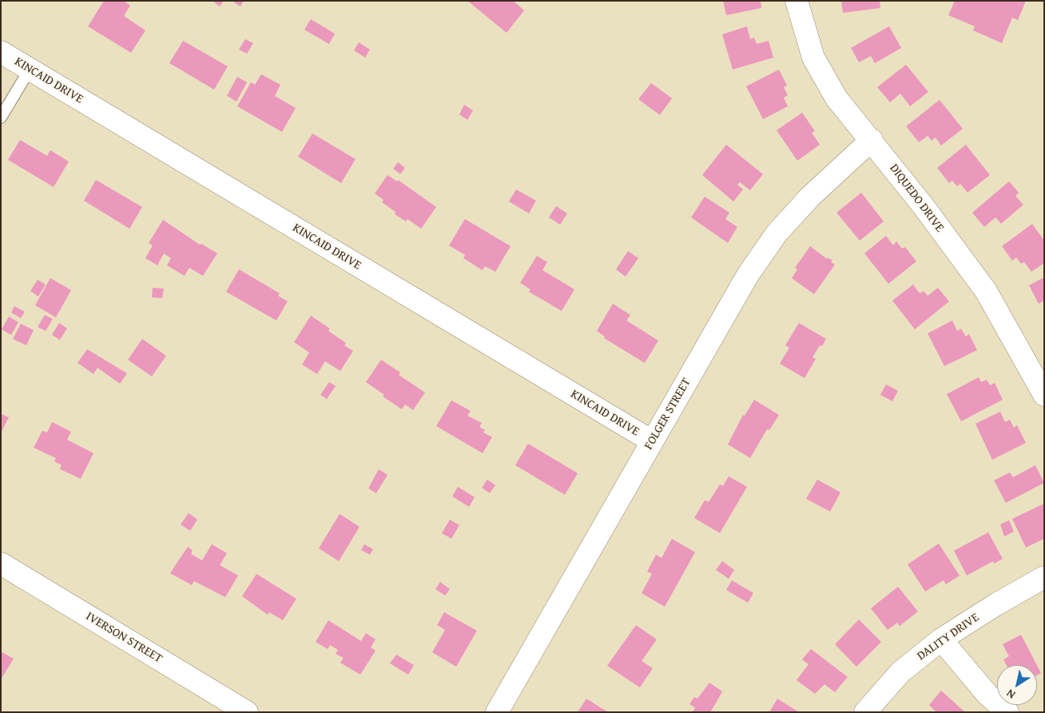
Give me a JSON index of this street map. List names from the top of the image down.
{
  "streets": {
    "street": [
      "KINCAID DRIVE",
      "DIQUEDO DRIVE",
      "FOLGER STREET",
      "DALITY DRIVE",
      "IVERSON STREET"
    ]
  },
  "crossings": [
    ["KINCAID DRIVE", "FOLGER STREET"],
    ["DIQUEDO DRIVE", "FOLGER STREET"]
  ],
  "north": "bottom left"
}
